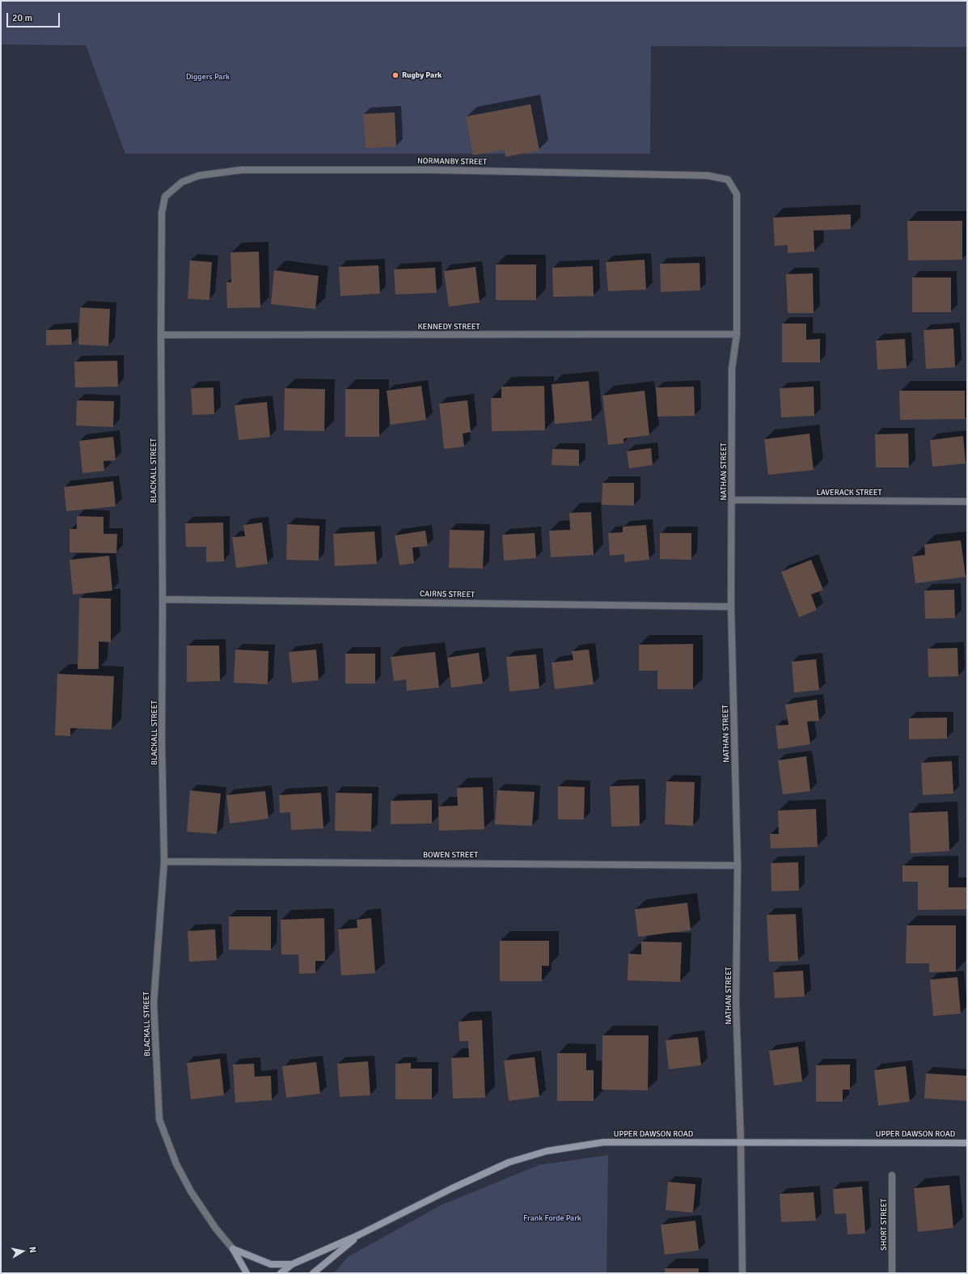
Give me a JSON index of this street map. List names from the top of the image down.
{
  "streets": {
    "street": [
      "NORMANBY STREET",
      "KENNEDY STREET",
      "BLACKALL STREET",
      "NATHAN STREET",
      "LAVERACK STREET",
      "CAIRNS STREET",
      "BOWEN STREET",
      "UPPER DAWSON ROAD",
      "SHORT STREET"
    ]
  },
  "crossings": [
    ["NORMANBY STREET", "BLACKALL STREET"],
    ["NORMANBY STREET", "NATHAN STREET"],
    ["KENNEDY STREET", "BLACKALL STREET"],
    ["KENNEDY STREET", "NATHAN STREET"],
    ["BLACKALL STREET", "CAIRNS STREET"],
    ["BLACKALL STREET", "BOWEN STREET"],
    ["NATHAN STREET", "LAVERACK STREET"],
    ["NATHAN STREET", "CAIRNS STREET"],
    ["NATHAN STREET", "BOWEN STREET"],
    ["NATHAN STREET", "UPPER DAWSON ROAD"]
  ],
  "parks": ["Diggers Park", "Frank Forde Park"],
  "places": ["Rugby Park"],
  "scale_bar": "20 m",
  "north": "right"
}
